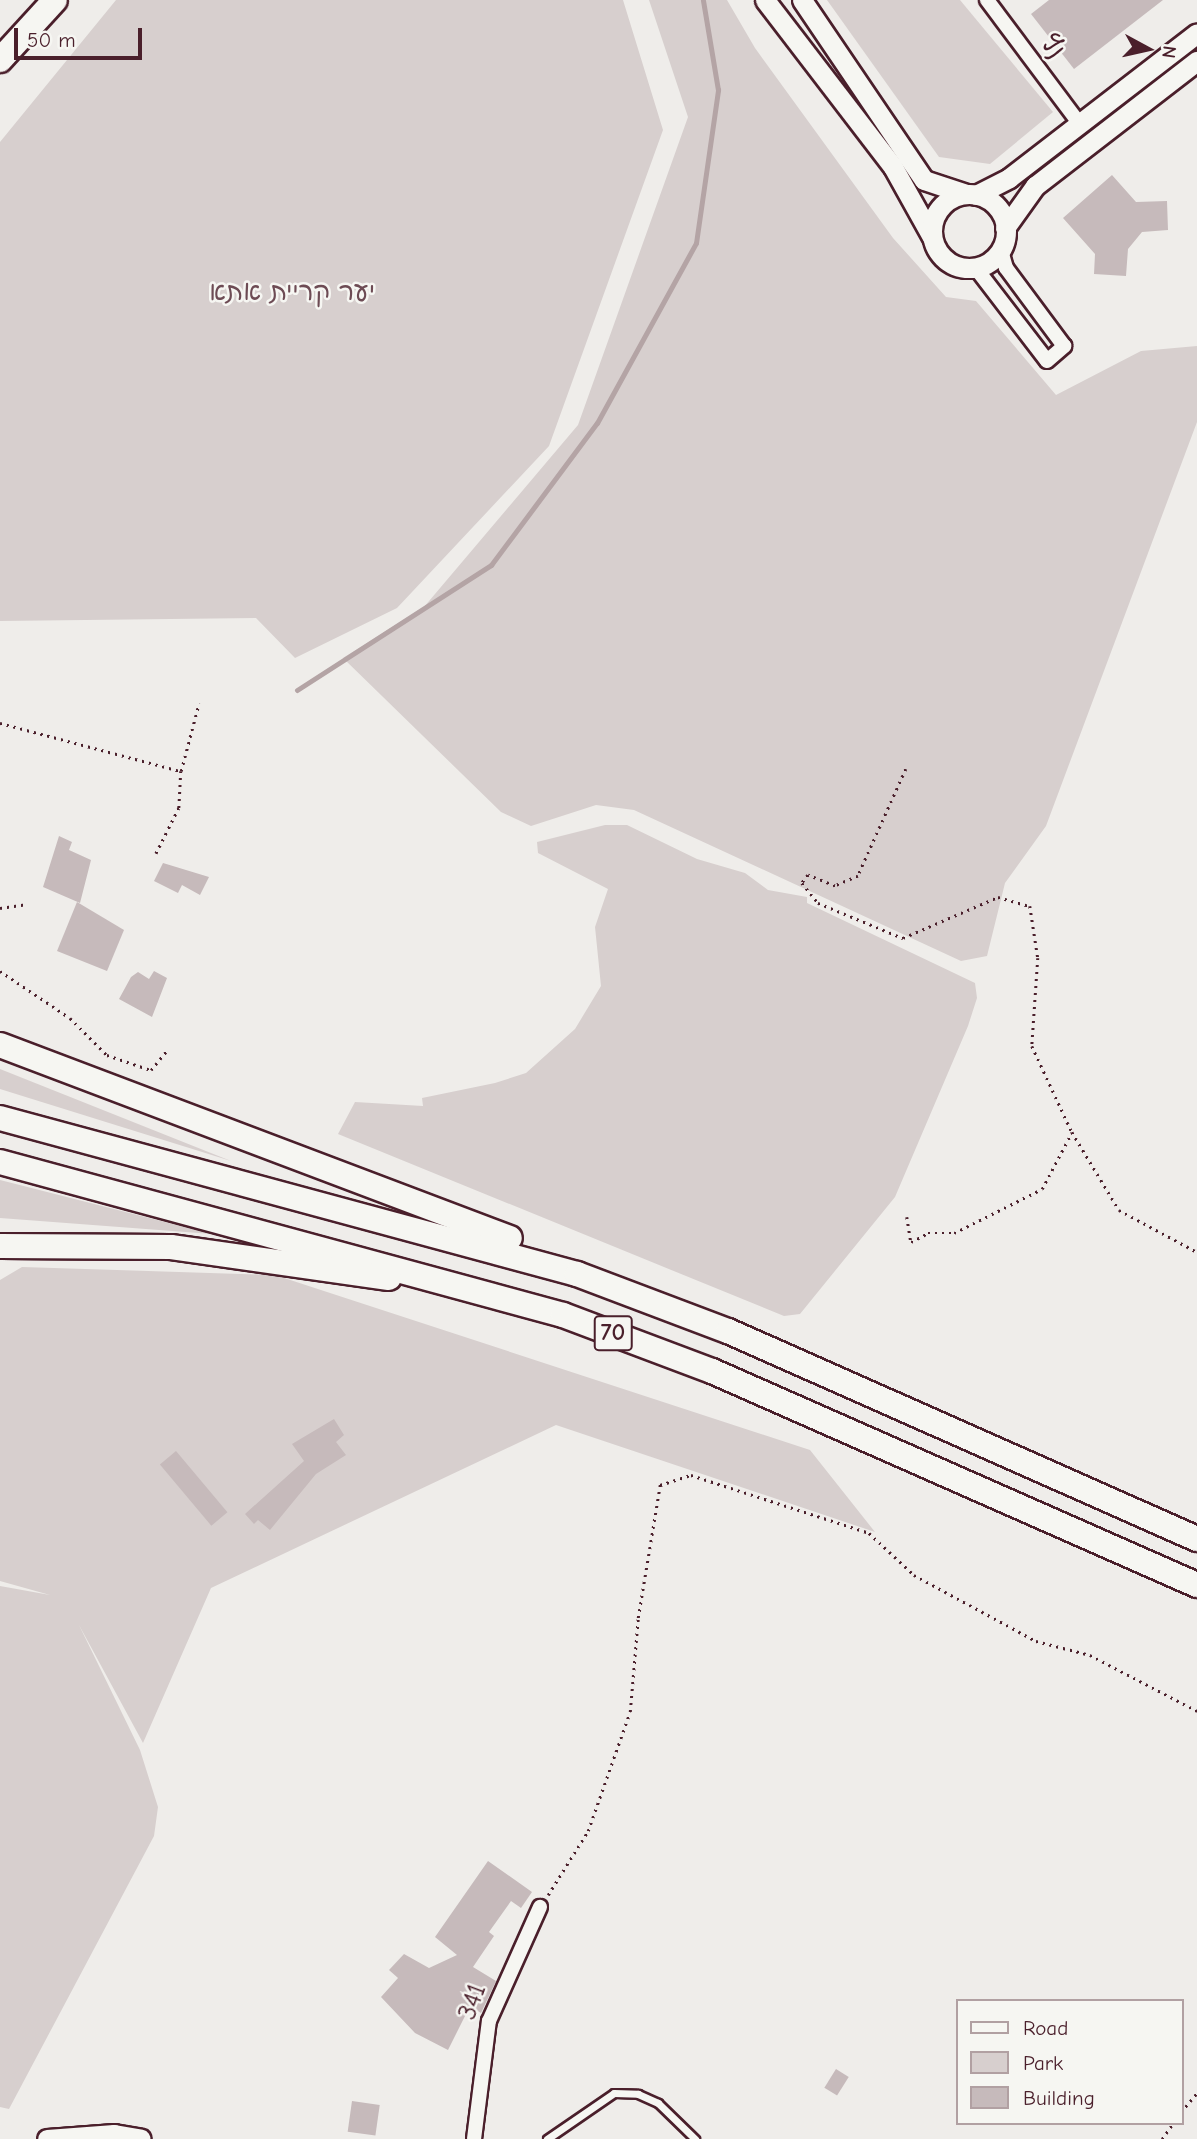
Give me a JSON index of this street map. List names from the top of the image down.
{
  "streets": {
    "highway": ["70"],
    "street": ["נץ", "341"]
  },
  "parks": ["יער קריית אתא"],
  "legend": ["Road", "Park", "Building"],
  "scale_bar": "50 m",
  "north": "right"
}
